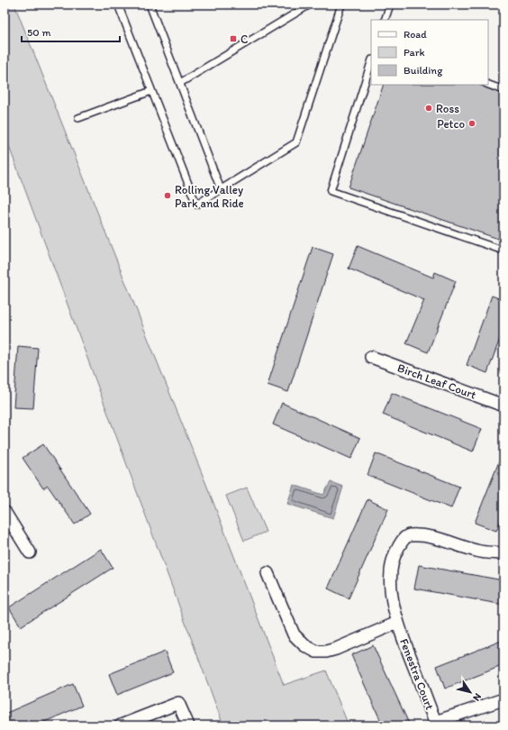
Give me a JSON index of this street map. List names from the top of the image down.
{
  "streets": {
    "street": ["Birch Leaf Court", "Fenestra Court"]
  },
  "places": {
    "transit": ["C"],
    "other": ["Ross", "Petco", "Rolling Valley Park and Ride"]
  },
  "legend": ["Road", "Park", "Building"],
  "scale_bar": "50 m",
  "north": "bottom right"
}
